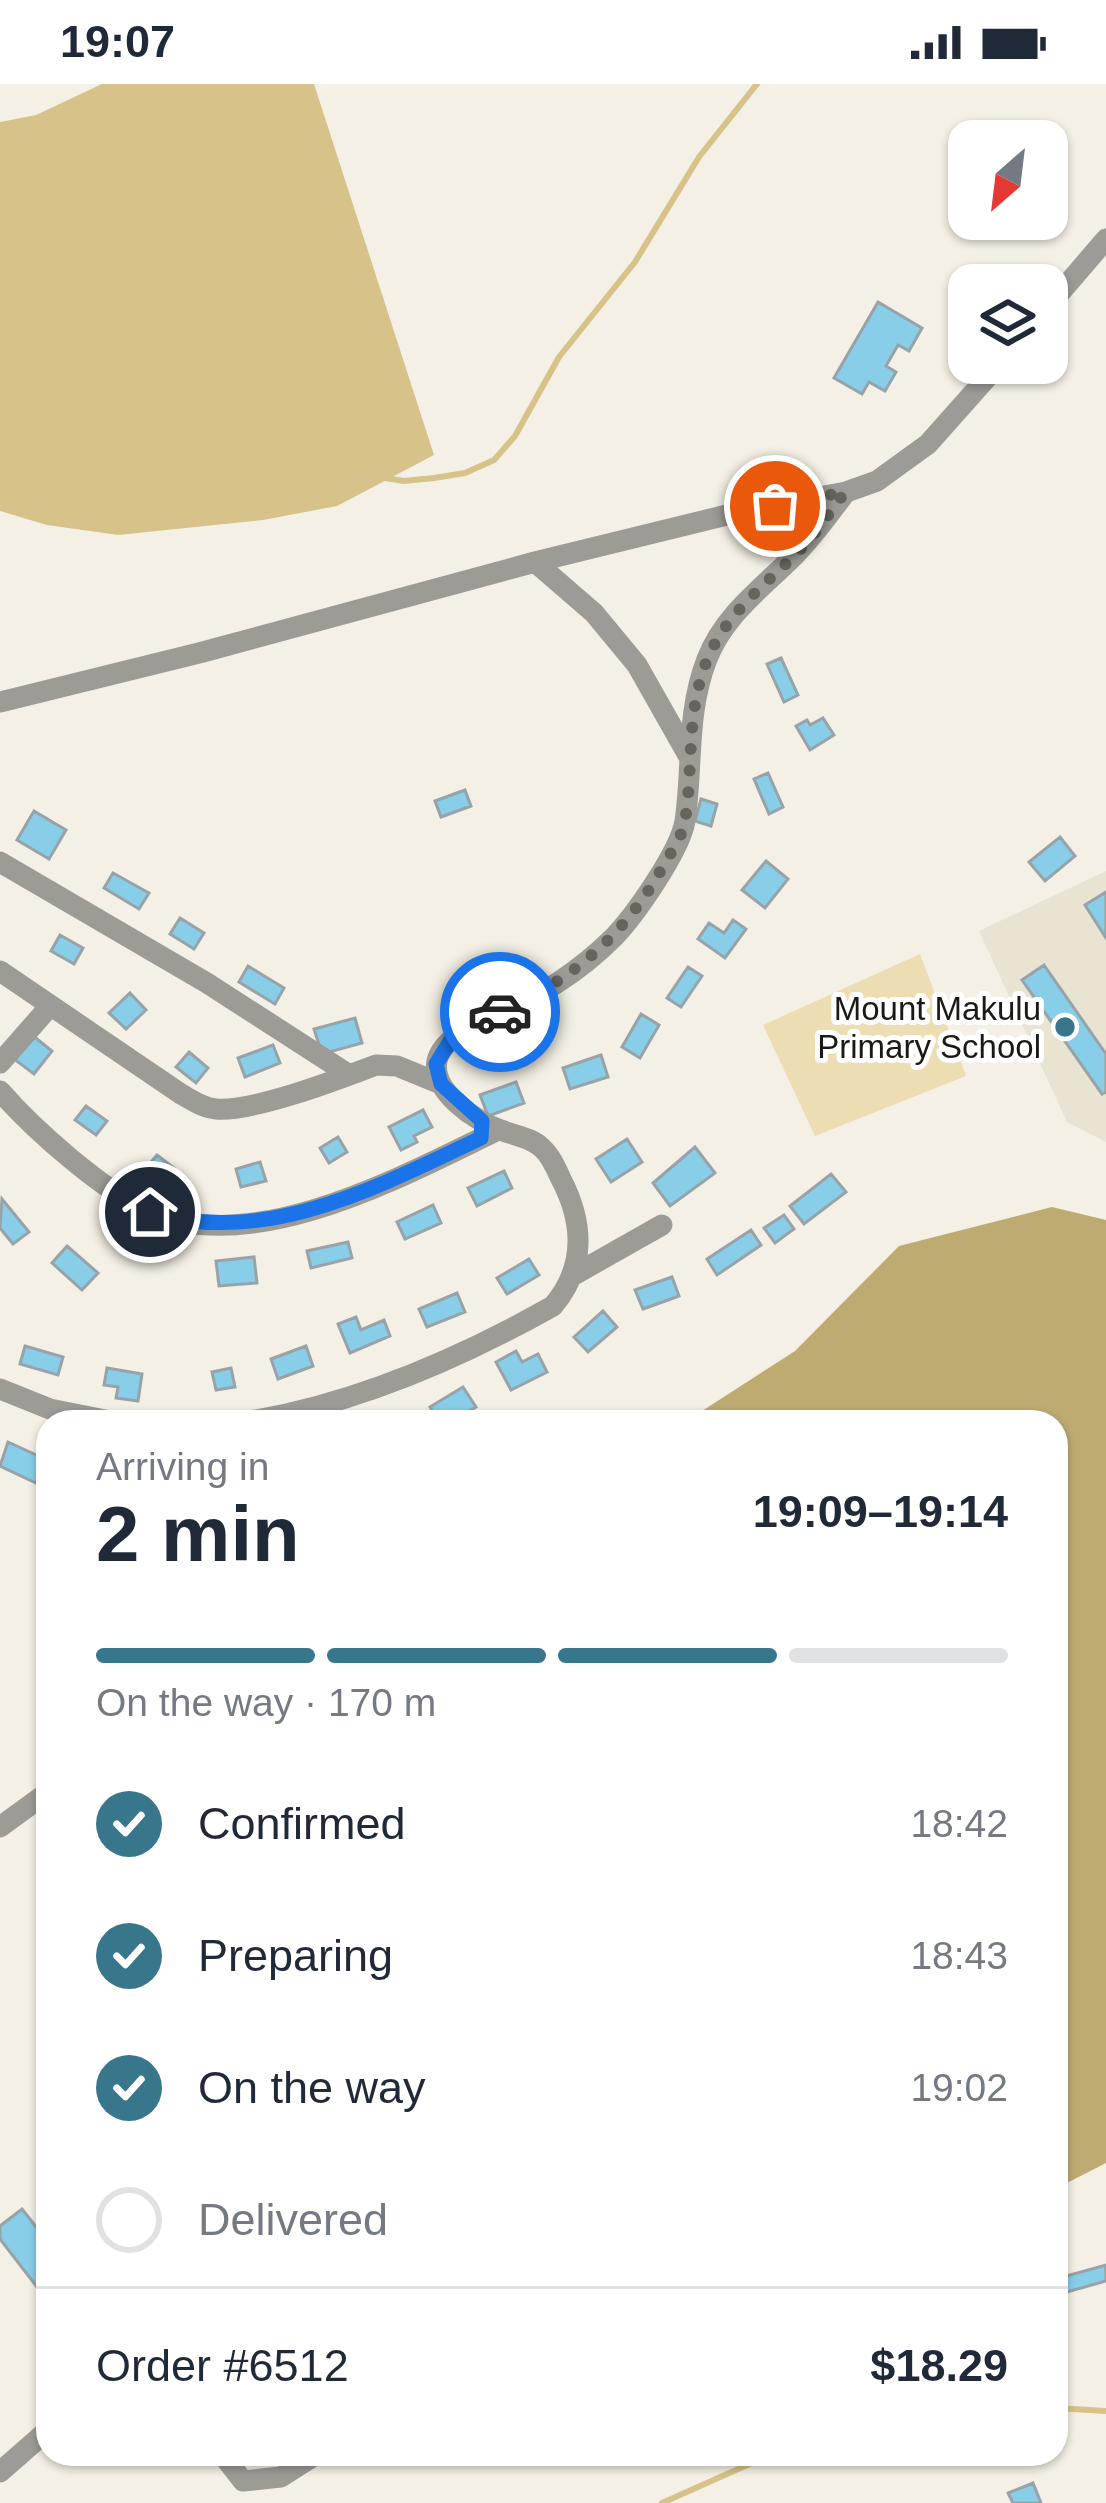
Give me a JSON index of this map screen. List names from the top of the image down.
{
  "places": ["Mount Makulu Primary School"],
  "north": "bottom left",
  "page": {
    "status": "19:07",
    "heading": ["2 min", "Arriving in", "19:09–19:14"],
    "panel": ["Order #6512", "$18.29"],
    "bar": "On the way · 170 m",
    "list": [
      ["Confirmed", "18:42"],
      ["Preparing", "18:43"],
      ["On the way", "19:02"],
      "Delivered"
    ]
  }
}
